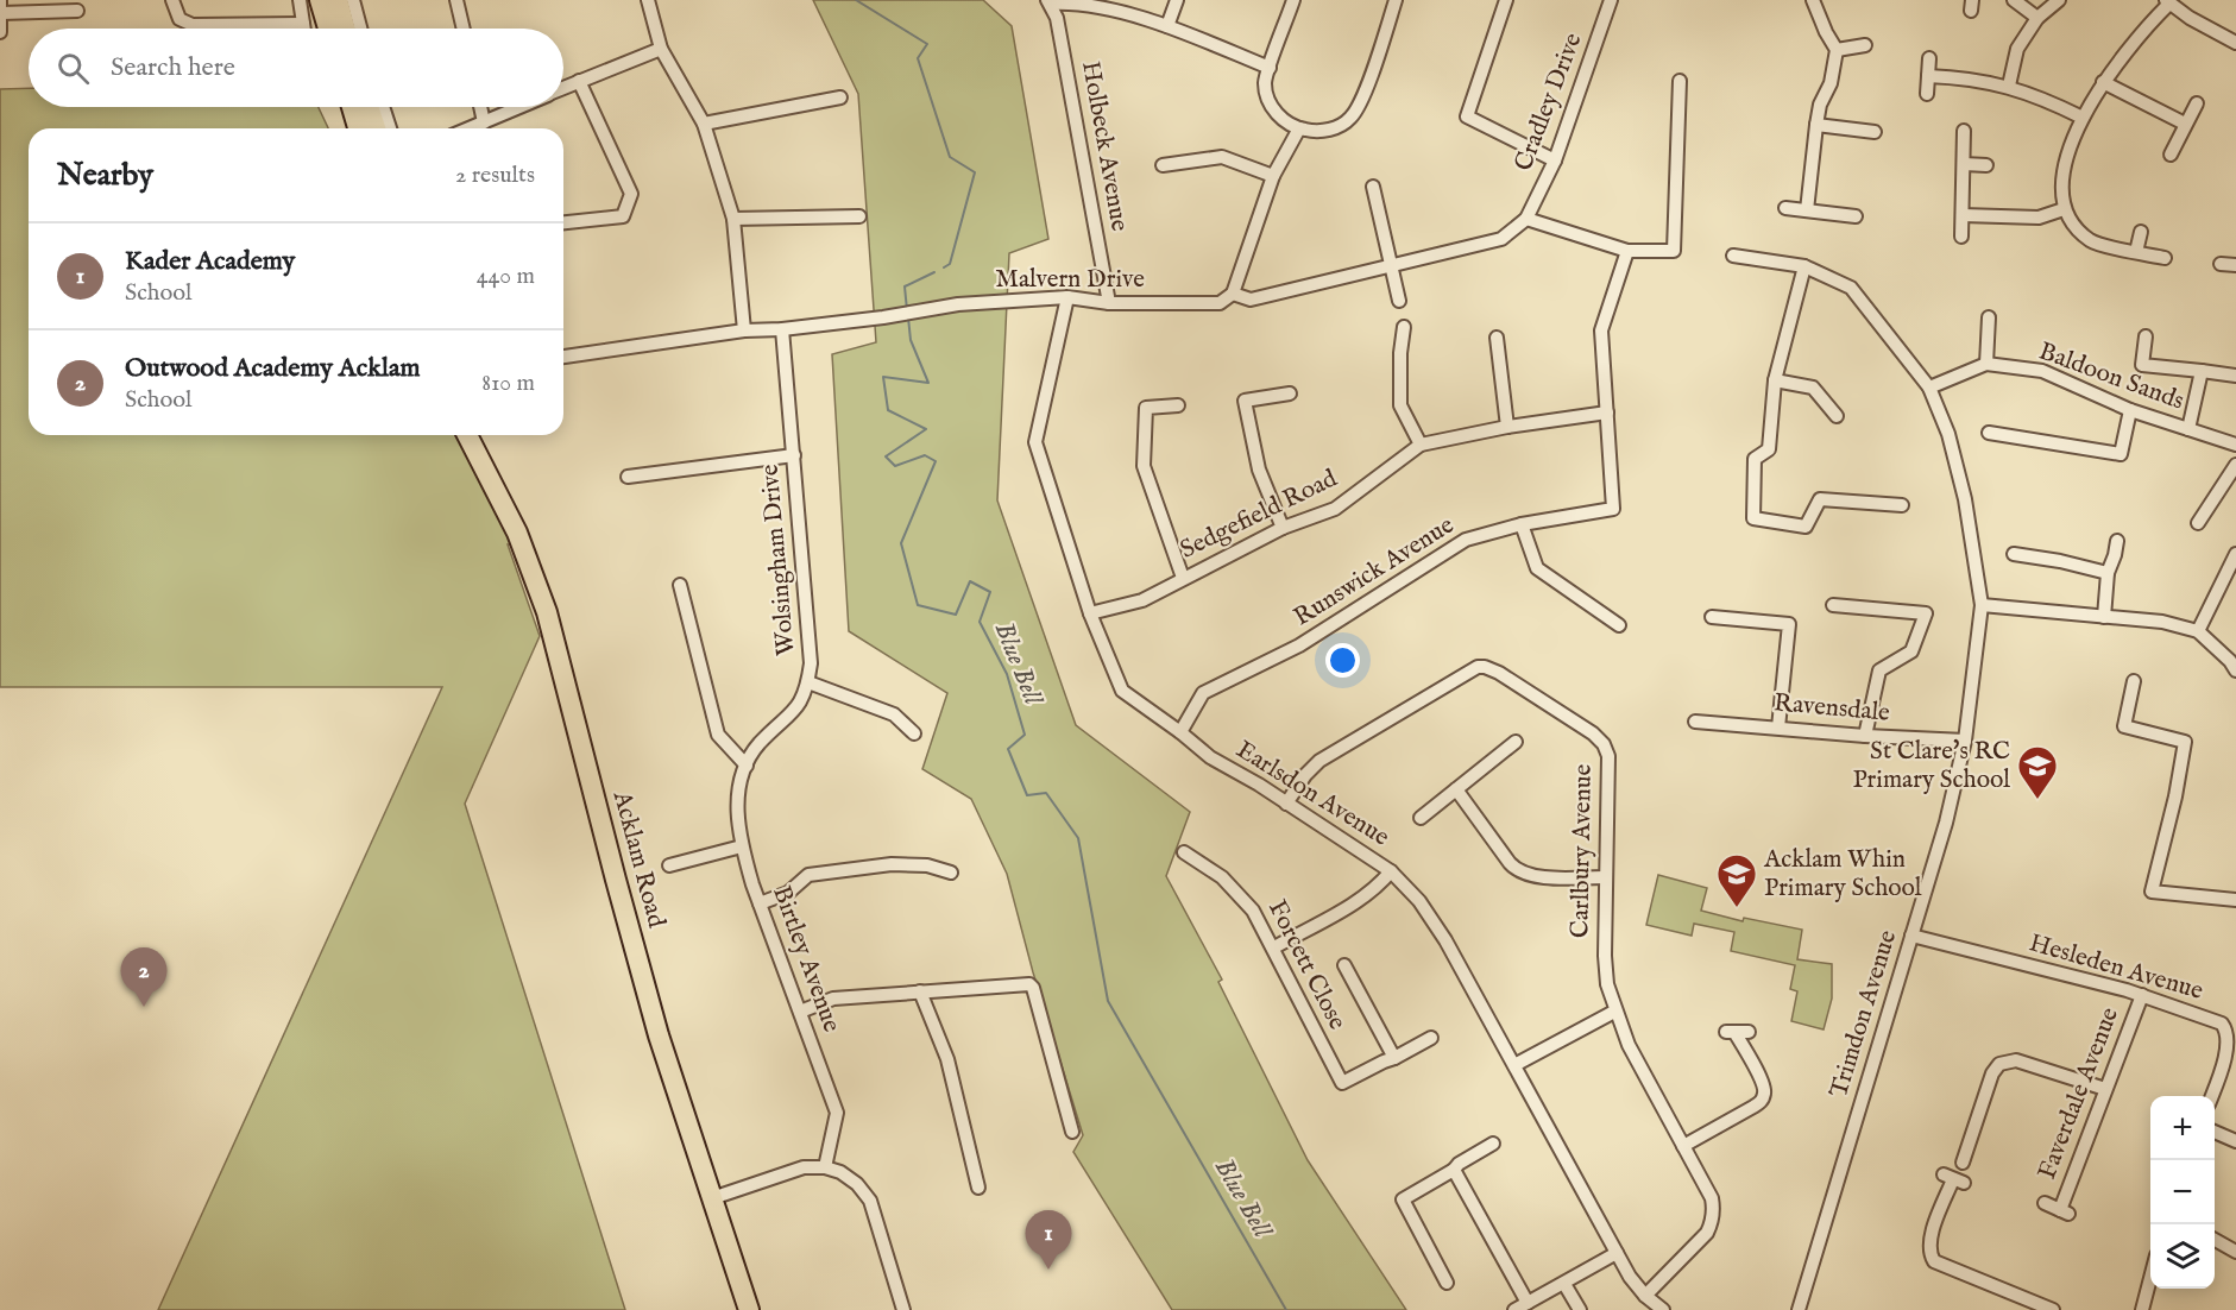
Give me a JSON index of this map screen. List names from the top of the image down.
{
  "streets": {
    "main road": ["Acklam Road"],
    "street": [
      "Cradley Drive",
      "Holbeck Avenue",
      "Malvern Drive",
      "Baldoon Sands",
      "Sedgefield Road",
      "Wolsingham Drive",
      "Runswick Avenue",
      "Ravensdale",
      "Earlsdon Avenue",
      "Carlbury Avenue",
      "Birtley Avenue",
      "Forcett Close",
      "Hesleden Avenue",
      "Trimdon Avenue",
      "Faverdale Avenue"
    ]
  },
  "crossings": [
    ["Cradley Drive", "Malvern Drive"],
    ["Holbeck Avenue", "Malvern Drive"],
    ["Malvern Drive", "Wolsingham Drive"],
    ["Malvern Drive", "Earlsdon Avenue"],
    ["Baldoon Sands", "Trimdon Avenue"],
    ["Sedgefield Road", "Runswick Avenue"],
    ["Sedgefield Road", "Earlsdon Avenue"],
    ["Wolsingham Drive", "Birtley Avenue"],
    ["Runswick Avenue", "Earlsdon Avenue"],
    ["Ravensdale", "Trimdon Avenue"],
    ["Earlsdon Avenue", "Carlbury Avenue"],
    ["Hesleden Avenue", "Trimdon Avenue"],
    ["Hesleden Avenue", "Faverdale Avenue"]
  ],
  "water": ["Blue Bell"],
  "places": {
    "school or university": ["St Clare's RC Primary School", "Acklam Whin Primary School"]
  },
  "page": {
    "search": "Search here",
    "heading": ["Nearby", "2 results"],
    "list": [
      {
        "mark": "1",
        "name": "Kader Academy",
        "note": "School",
        "value": "440 m"
      },
      {
        "mark": "2",
        "name": "Outwood Academy Acklam",
        "note": "School",
        "value": "810 m"
      }
    ],
    "pins": ["2", "1"],
    "map_buttons": ["+", "−"]
  }
}
